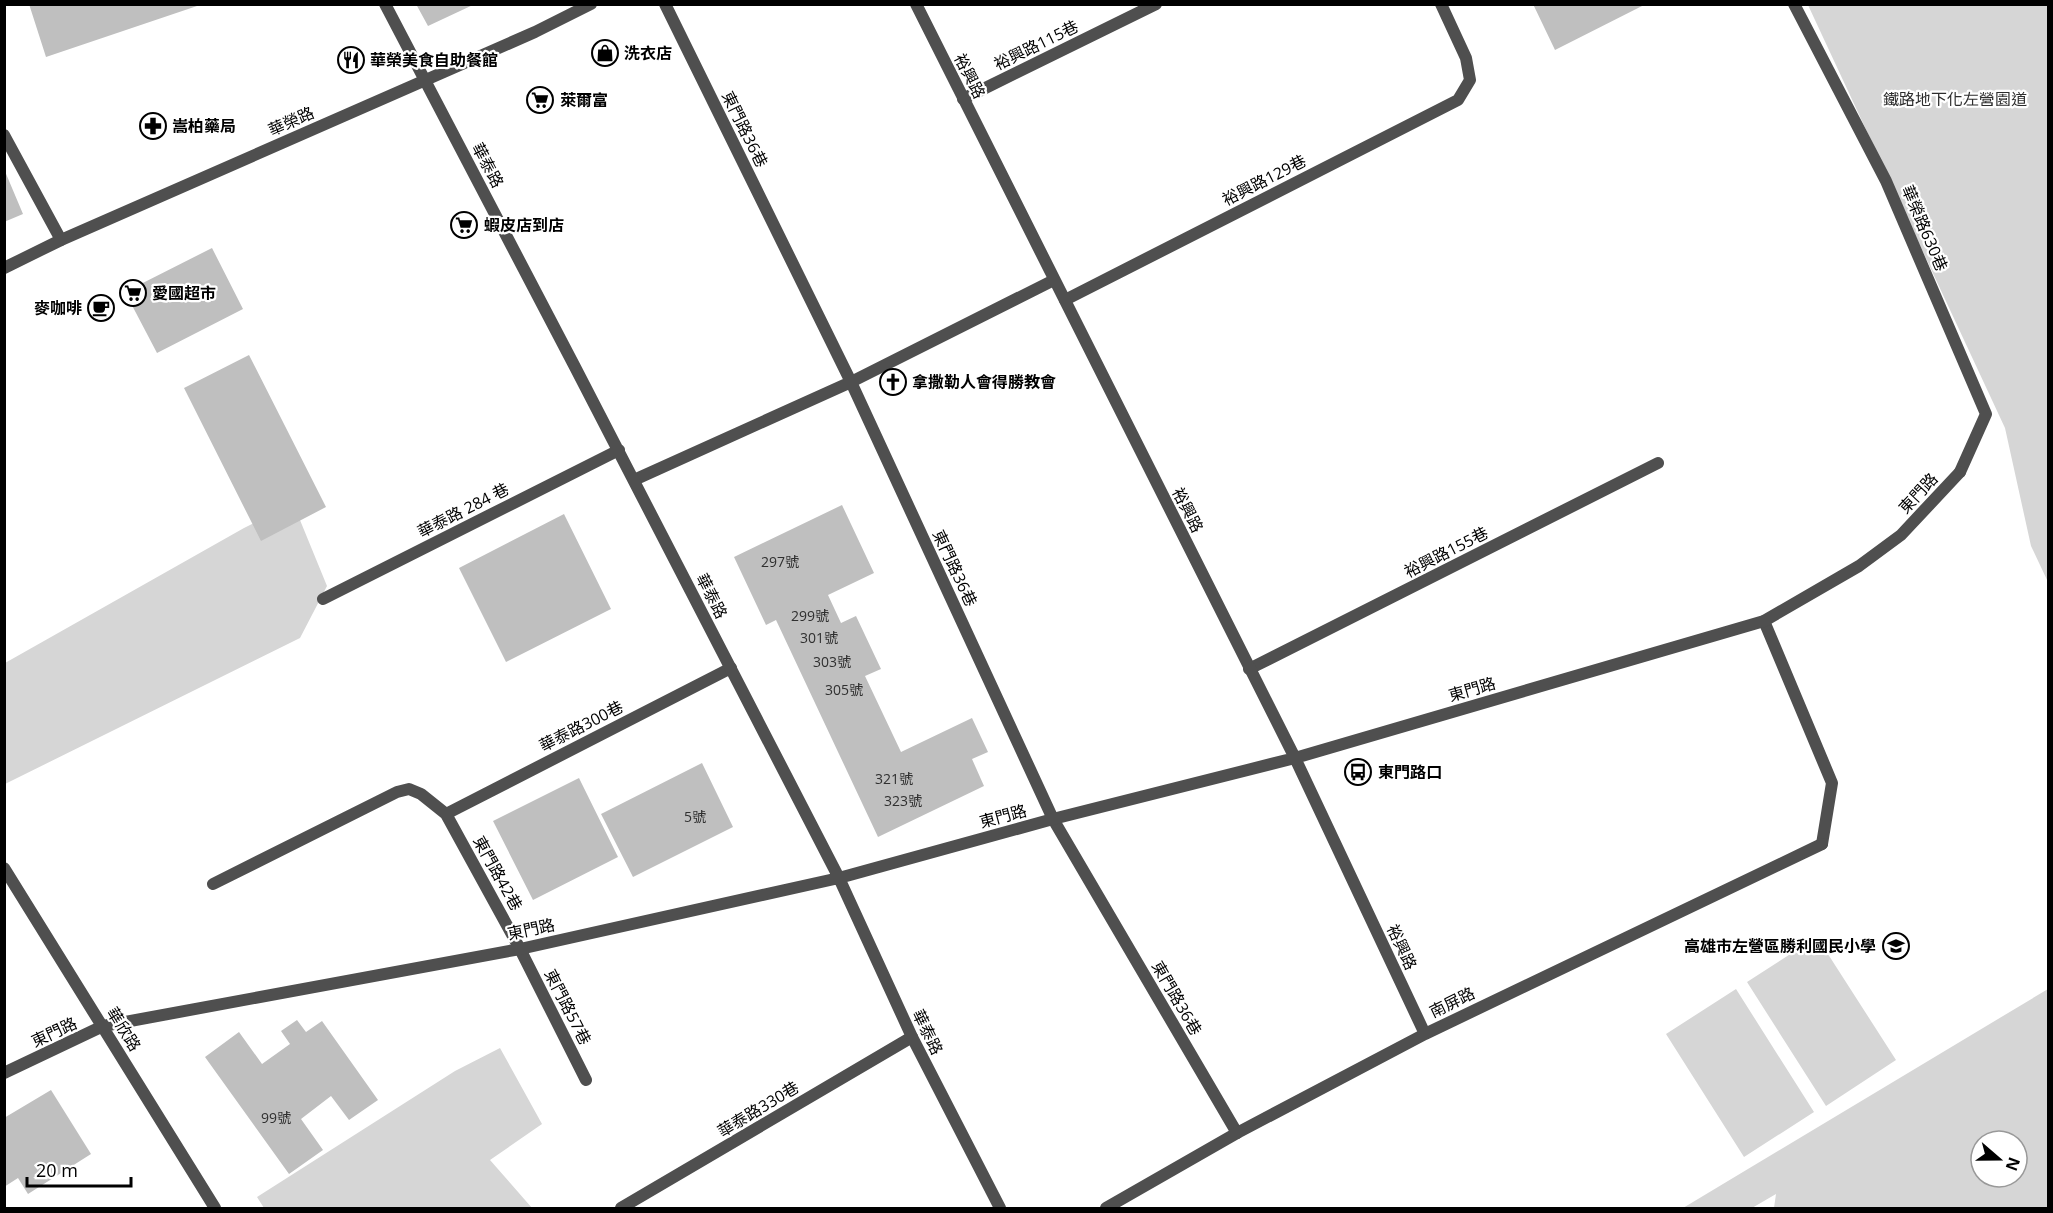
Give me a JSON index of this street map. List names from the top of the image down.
{
  "streets": {
    "street": [
      "裕興路115巷",
      "裕興路",
      "華榮路",
      "東門路36巷",
      "華泰路",
      "裕興路129巷",
      "華榮路630巷",
      "東門路",
      "華泰路 284 巷",
      "裕興路155巷",
      "華泰路300巷",
      "東門路42巷",
      "南屏路",
      "東門路57巷",
      "華欣路",
      "華泰路330巷"
    ]
  },
  "crossings": [
    ["裕興路115巷", "裕興路"],
    ["裕興路", "裕興路129巷"],
    ["裕興路", "東門路"],
    ["裕興路", "裕興路155巷"],
    ["裕興路", "南屏路"],
    ["華榮路", "華泰路"],
    ["東門路36巷", "東門路"],
    ["東門路36巷", "南屏路"],
    ["華泰路", "東門路"],
    ["華泰路", "華泰路 284 巷"],
    ["華泰路", "華泰路300巷"],
    ["華泰路", "華泰路330巷"],
    ["華榮路630巷", "東門路"],
    ["東門路", "東門路42巷"],
    ["東門路", "南屏路"],
    ["東門路", "東門路57巷"],
    ["東門路", "華欣路"],
    ["華泰路300巷", "東門路42巷"],
    ["東門路42巷", "東門路57巷"]
  ],
  "parks": ["鐵路地下化左營園道"],
  "places": {
    "shop": ["洗衣店"],
    "restaurant": ["華榮美食自助餐館"],
    "supermarket": ["萊爾富", "蝦皮店到店", "愛國超市"],
    "pharmacy": ["嵩柏藥局"],
    "cafe": ["麥咖啡"],
    "church": ["拿撒勒人會得勝教會"],
    "bus stop": ["東門路口"],
    "school or university": ["高雄市左營區勝利國民小學"]
  },
  "house_numbers": [
    "297號",
    "299號",
    "301號",
    "303號",
    "305號",
    "321號",
    "323號",
    "5號",
    "99號"
  ],
  "scale_bar": "20 m",
  "north": "right"
}
